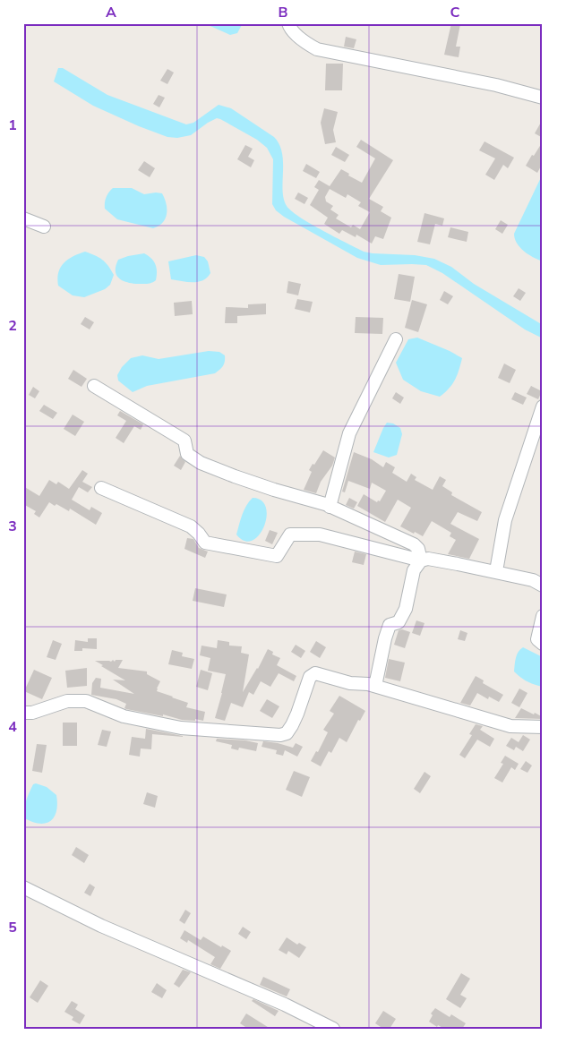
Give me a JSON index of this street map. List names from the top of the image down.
{
  "grid": {
    "columns": ["A", "B", "C"],
    "rows": [
      "1",
      "2",
      "3",
      "4",
      "5"
    ]
  }
}
